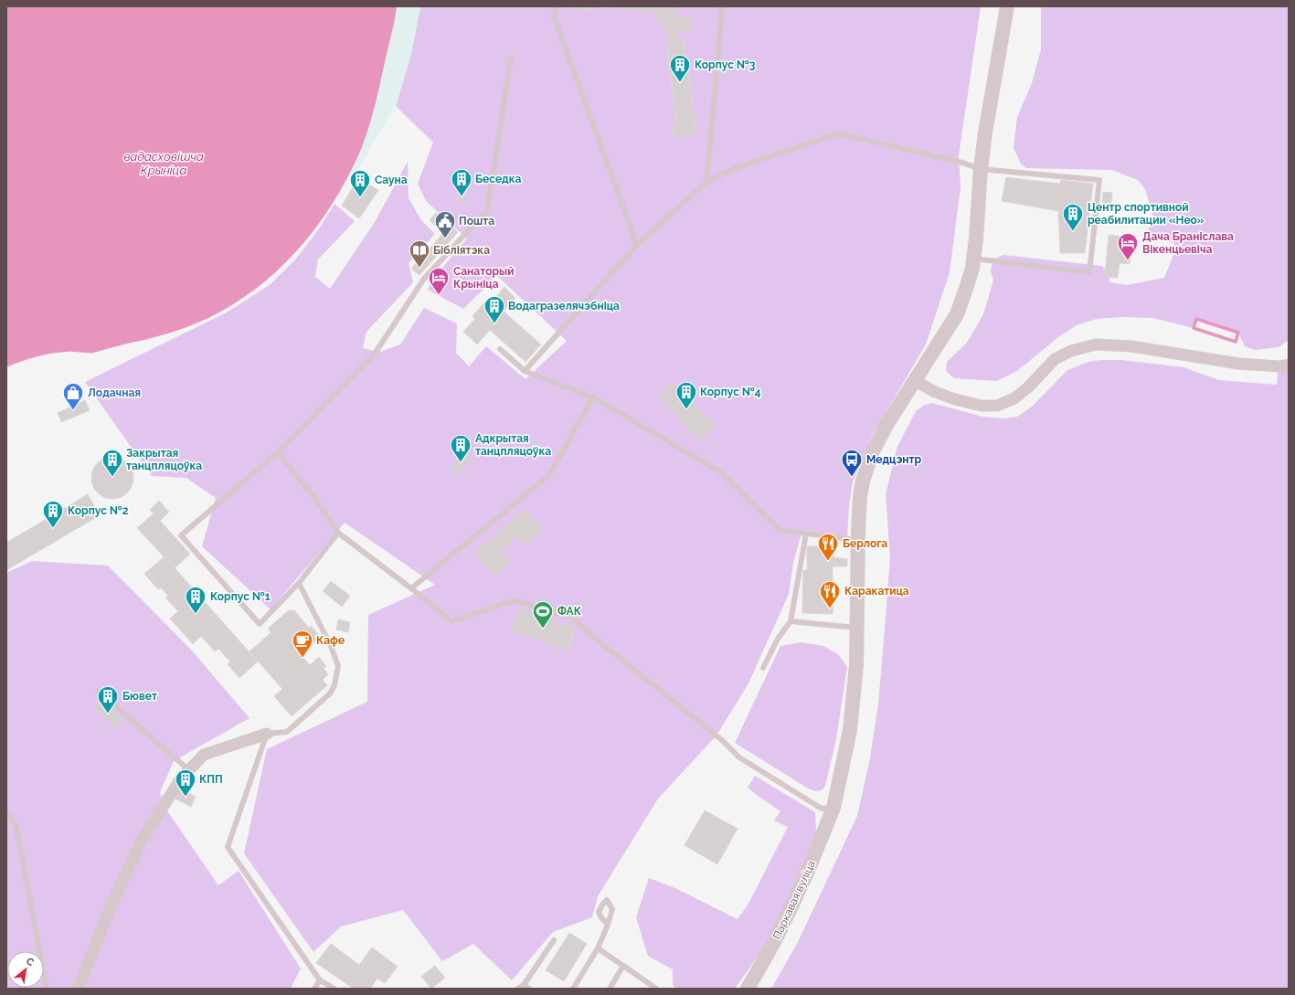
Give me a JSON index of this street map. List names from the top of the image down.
{
  "streets": {
    "street": ["Паркавая вуліца"]
  },
  "water": ["вадасховішча Крыніца"],
  "places": {
    "building": [
      "Корпус №3",
      "Беседка",
      "Сауна",
      "Центр спортивной реабилитации «Нео»",
      "Водагразелячэбніца",
      "Корпус №4",
      "Адкрытая танцпляцоўка",
      "Закрытая танцпляцоўка",
      "Корпус №2",
      "Корпус №1",
      "Бювет",
      "КПП"
    ],
    "public building": ["Пошта"],
    "hotel": ["Дача Браніслава Вікенцьевіча", "Санаторый Крыніца"],
    "library": ["Бібліятэка"],
    "shop": ["Лодачная"],
    "bus stop": ["Медцэнтр"],
    "restaurant": ["Берлога", "Каракатица"],
    "sports": ["ФАК"],
    "cafe": ["Кафе"]
  },
  "north": "top right"
}
